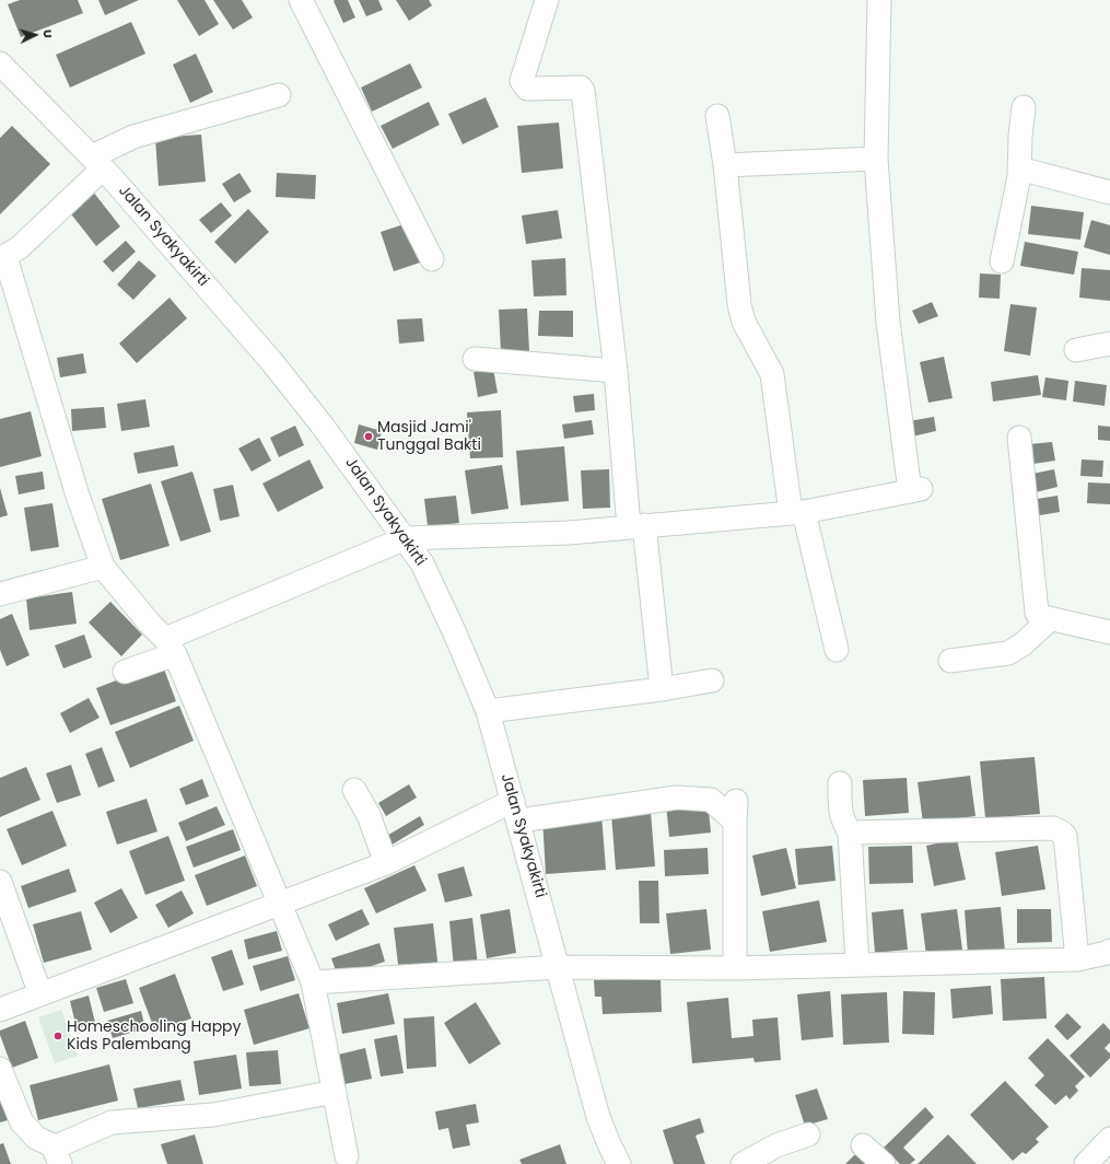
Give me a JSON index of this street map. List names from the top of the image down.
{
  "streets": {
    "street": ["Jalan Syakyakirti"]
  },
  "places": ["Masjid Jami' Tunggal Bakti", "Homeschooling Happy Kids Palembang"],
  "north": "right"
}
